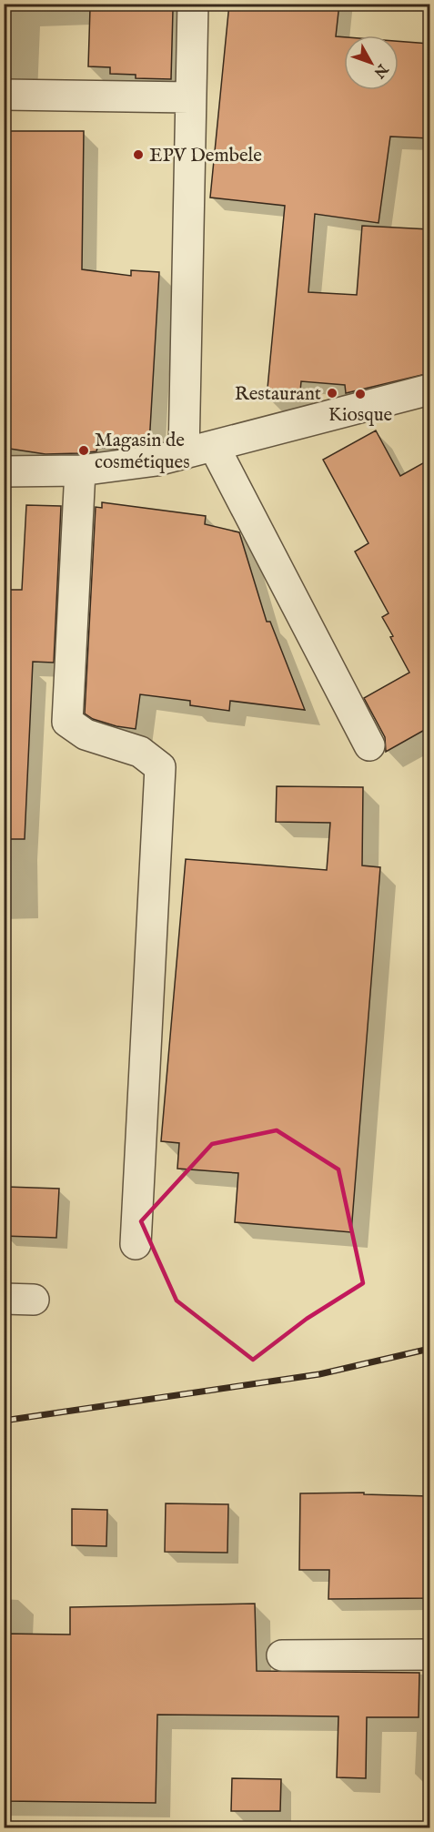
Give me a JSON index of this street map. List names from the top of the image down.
{
  "places": [
    "EPV Dembele",
    "Restaurant",
    "Kiosque",
    "Magasin de cosmétiques"
  ],
  "north": "bottom right"
}
